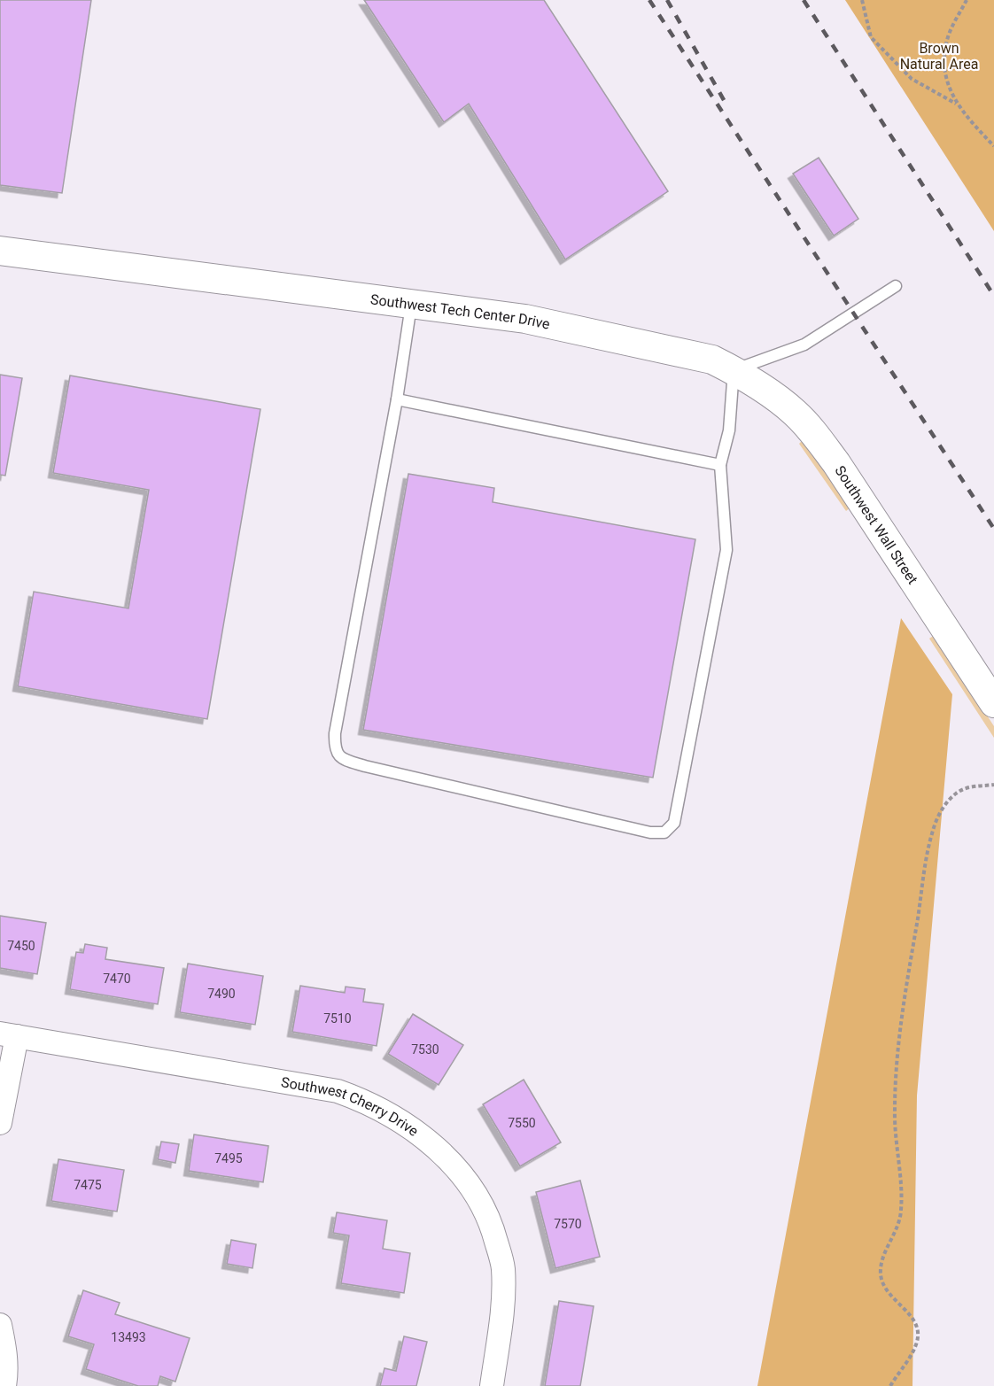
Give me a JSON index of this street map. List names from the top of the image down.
{
  "streets": {
    "street": ["Southwest Tech Center Drive", "Southwest Wall Street", "Southwest Cherry Drive"]
  },
  "crossings": [
    ["Southwest Tech Center Drive", "Southwest Wall Street"]
  ],
  "parks": ["Brown Natural Area"],
  "house_numbers": [
    "7450",
    "7470",
    "7490",
    "7510",
    "7530",
    "7550",
    "7495",
    "7475",
    "7570",
    "13493"
  ]
}
